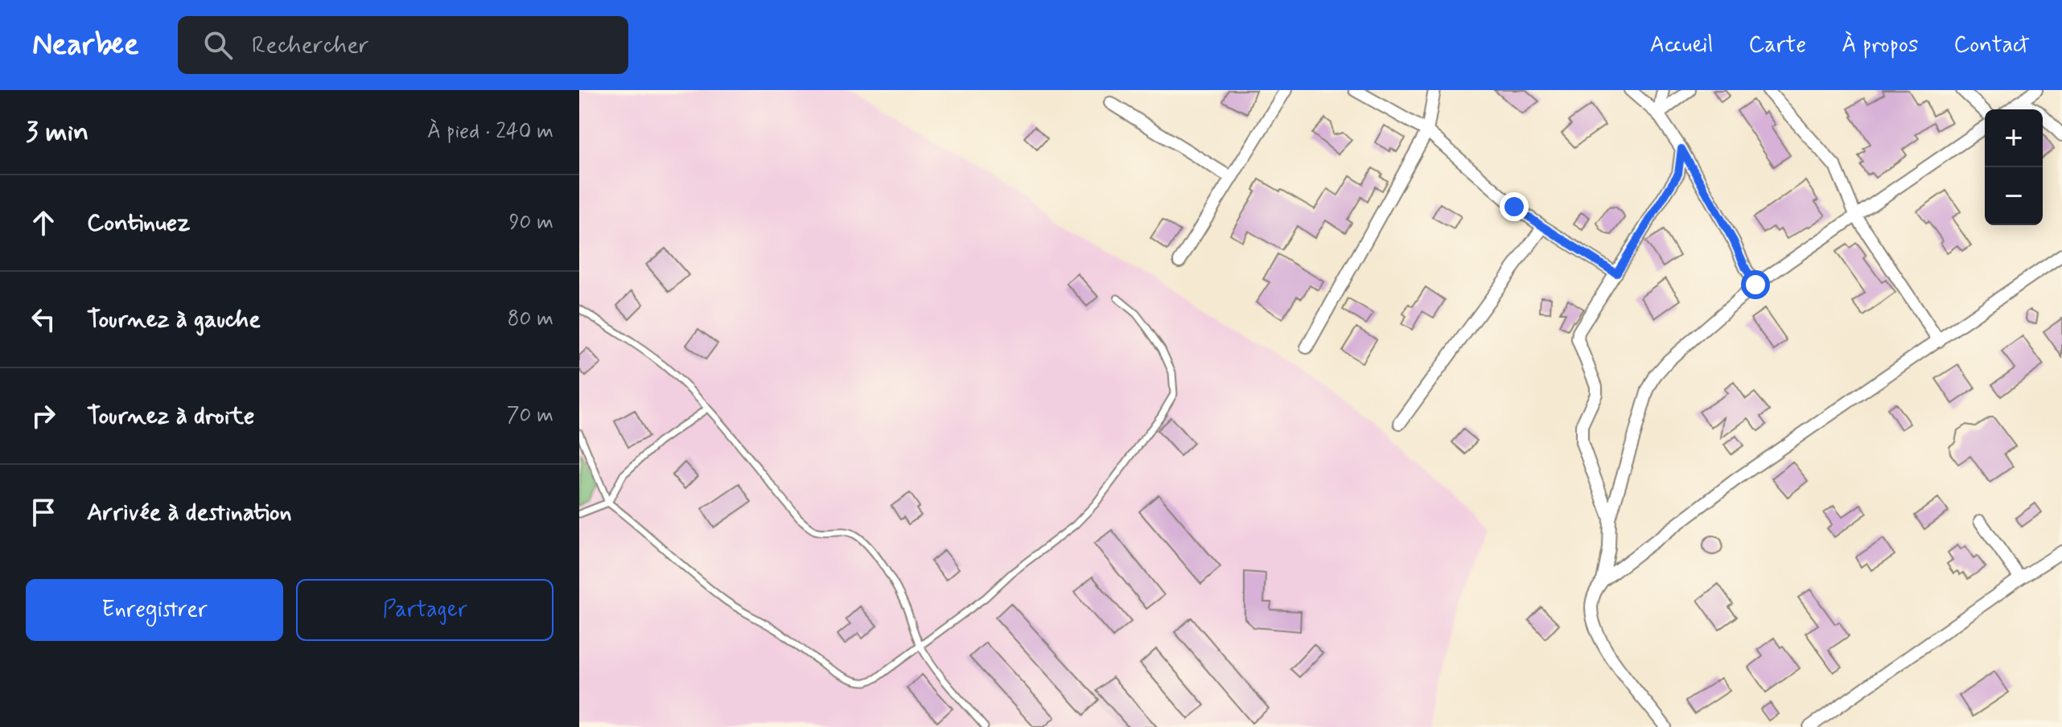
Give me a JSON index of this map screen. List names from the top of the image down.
{
  "page": {
    "header": "Nearbee",
    "search": "Rechercher",
    "nav": [
      "Accueil",
      "Carte",
      "À propos",
      "Contact"
    ],
    "heading": ["3 min", "À pied · 240 m"],
    "map_buttons": ["+", "−"],
    "list": [
      ["Continuez", "90 m"],
      ["Tournez à gauche", "80 m"],
      ["Tournez à droite", "70 m"],
      "Arrivée à destination"
    ],
    "buttons": ["Enregistrer", "Partager"]
  }
}
